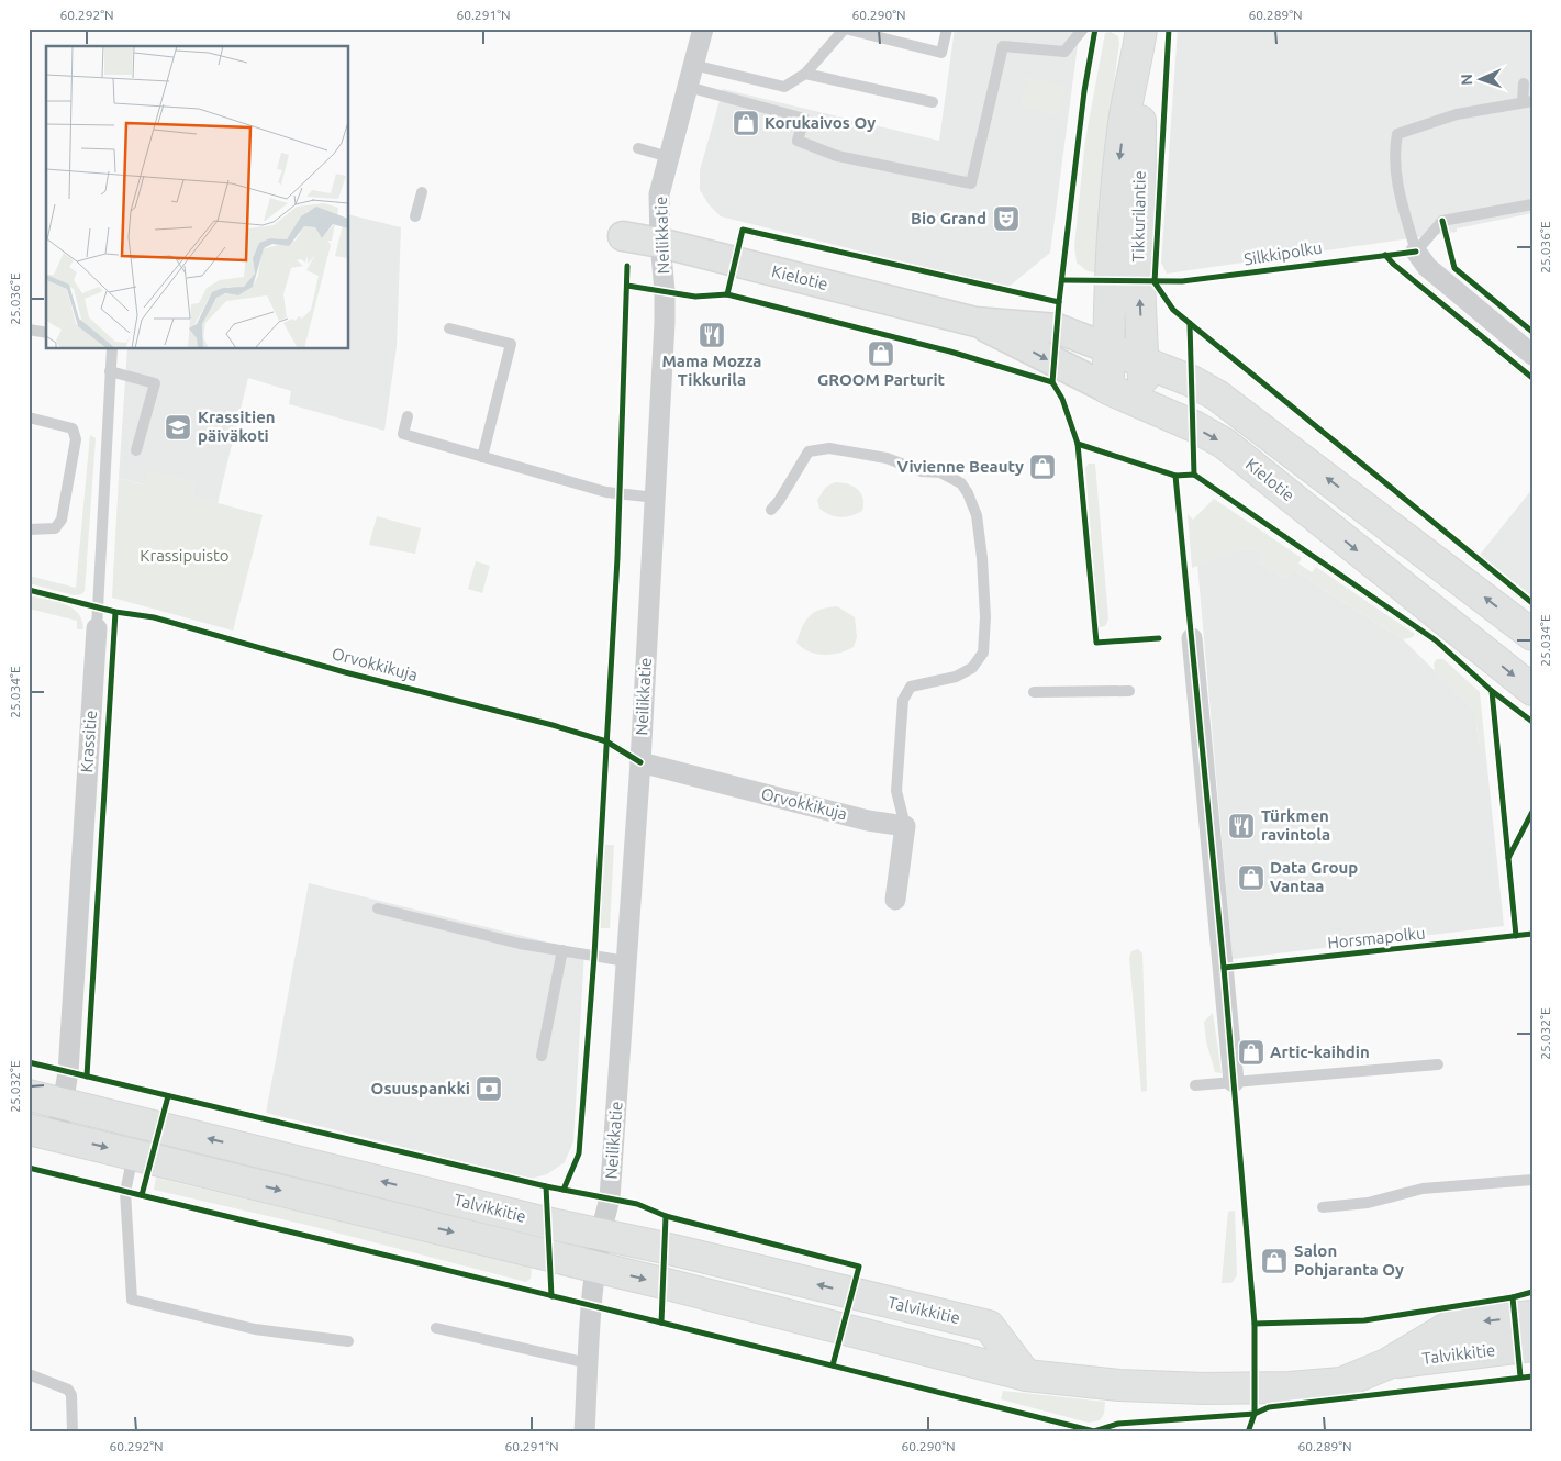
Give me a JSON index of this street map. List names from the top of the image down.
{
  "streets": {
    "main road": ["Tikkurilantie", "Kielotie", "Talvikkitie"],
    "street": ["Neilikkatie", "Orvokkikuja", "Krassitie"],
    "cycle path": ["Silkkipolku", "Horsmapolku"]
  },
  "crossings": [
    ["Tikkurilantie", "Kielotie"],
    ["Neilikkatie", "Kielotie"],
    ["Neilikkatie", "Orvokkikuja"],
    ["Neilikkatie", "Talvikkitie"],
    ["Krassitie", "Talvikkitie"]
  ],
  "parks": ["Krassipuisto"],
  "places": {
    "shop": [
      "Korukaivos Oy",
      "GROOM Parturit",
      "Vivienne Beauty",
      "Data Group Vantaa",
      "Artic-kaihdin",
      "Salon Pohjaranta Oy"
    ],
    "theatre": ["Bio Grand"],
    "restaurant": ["Mama Mozza Tikkurila", "Türkmen ravintola"],
    "school or university": ["Krassitien päiväkoti"],
    "bank": ["Osuuspankki"]
  },
  "north": "left",
  "coordinates": [
    "60.292°N",
    "60.291°N",
    "60.290°N",
    "60.289°N",
    "25.036°E",
    "25.034°E",
    "25.032°E"
  ]
}
